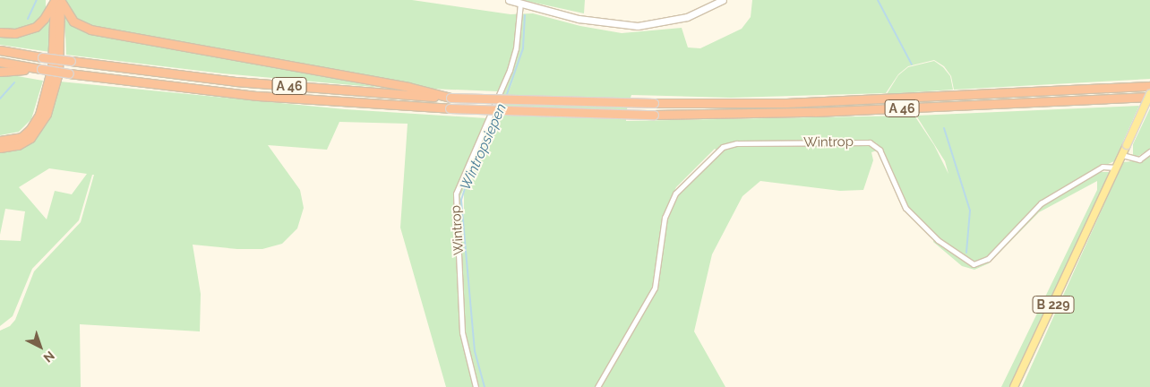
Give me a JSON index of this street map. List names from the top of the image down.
{
  "streets": {
    "highway": ["A 46"],
    "main road": ["B 229"],
    "street": ["Wintrop"]
  },
  "crossings": [
    ["A 46", "B 229"],
    ["Wintrop", "B 229"]
  ],
  "water": ["Wintropsiepen"],
  "north": "bottom right"
}
